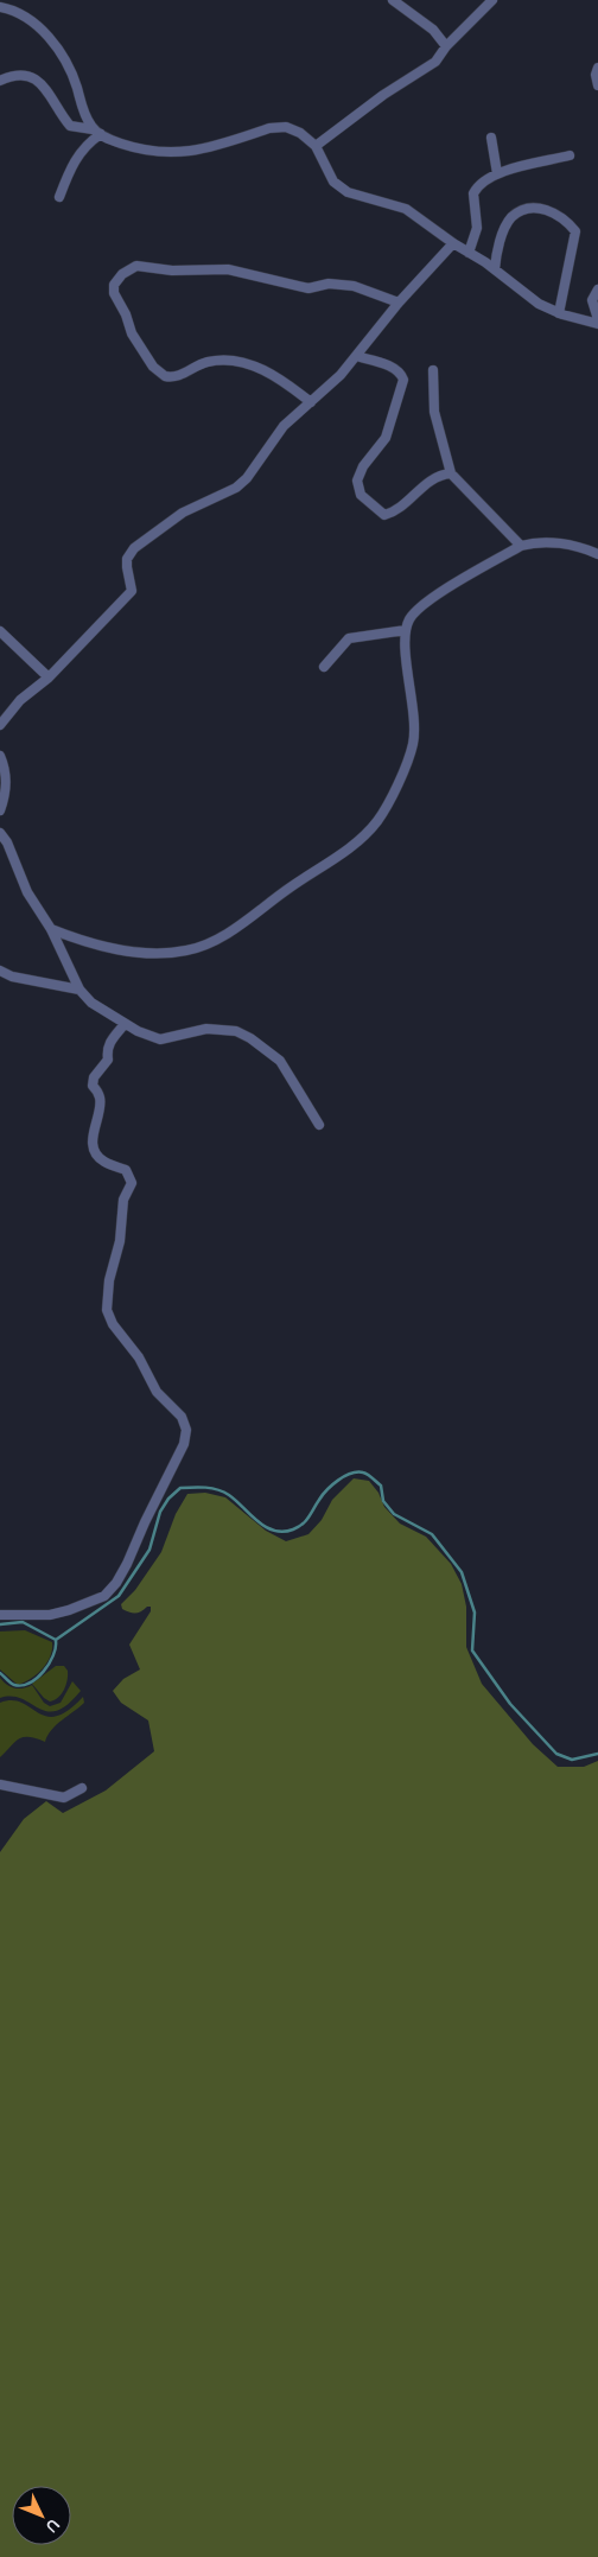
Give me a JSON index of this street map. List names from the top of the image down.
{
  "north": "bottom right"
}
